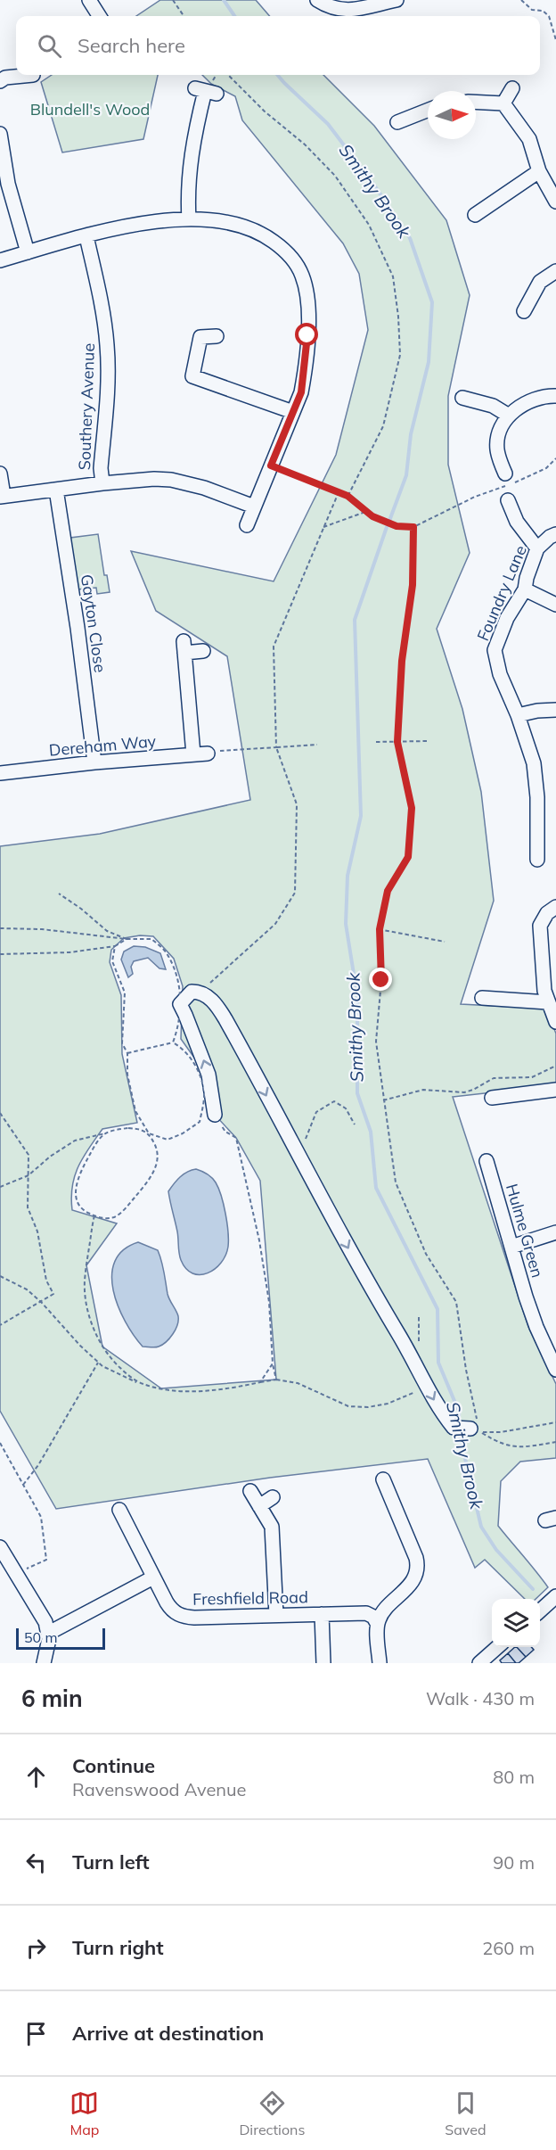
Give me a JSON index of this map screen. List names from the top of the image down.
{
  "streets": {
    "street": [
      "Southery Avenue",
      "Foundry Lane",
      "Gayton Close",
      "Dereham Way",
      "Hulme Green",
      "Freshfield Road"
    ]
  },
  "crossings": [
    ["Gayton Close", "Dereham Way"]
  ],
  "water": ["Smithy Brook"],
  "parks": ["Blundell's Wood"],
  "scale_bar": "50 m",
  "north": "right",
  "page": {
    "search": "Search here",
    "scale": "50 m",
    "heading": ["6 min", "Walk · 430 m"],
    "list": [
      ["Continue", "Ravenswood Avenue", "80 m"],
      ["Turn left", "90 m"],
      ["Turn right", "260 m"],
      "Arrive at destination"
    ],
    "nav": ["Map", "Directions", "Saved"]
  }
}
